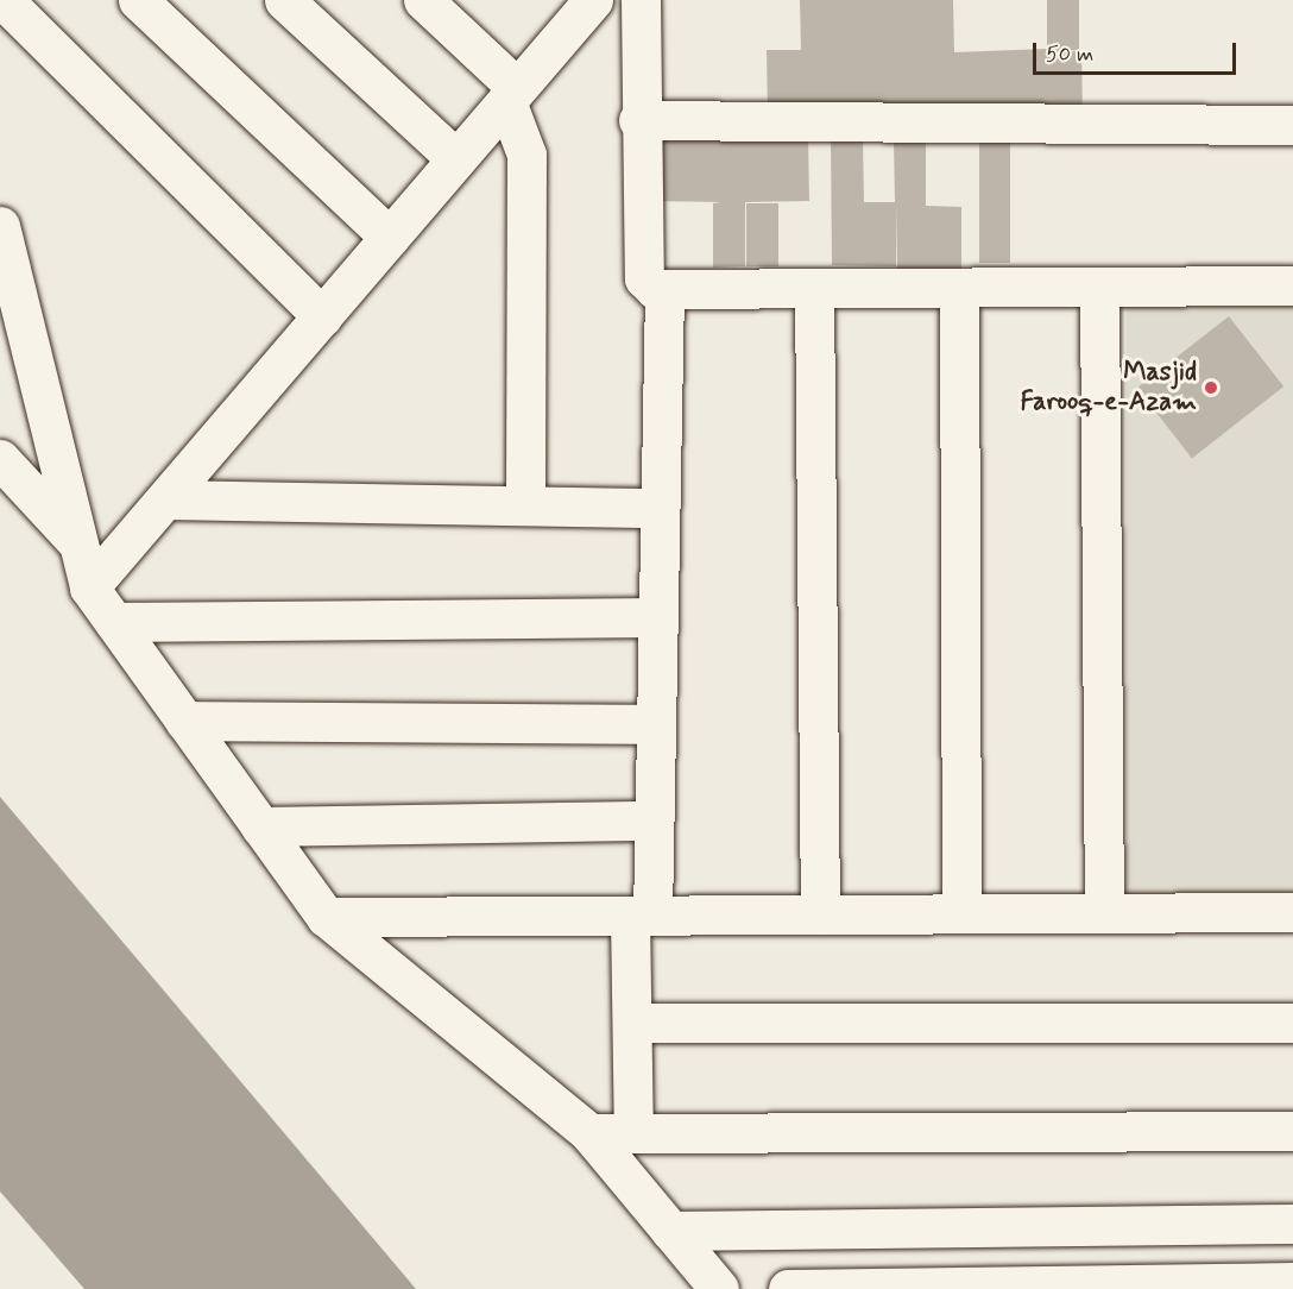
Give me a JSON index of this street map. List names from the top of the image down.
{
  "places": ["Masjid Farooq-e-Azam"],
  "scale_bar": "50 m"
}
